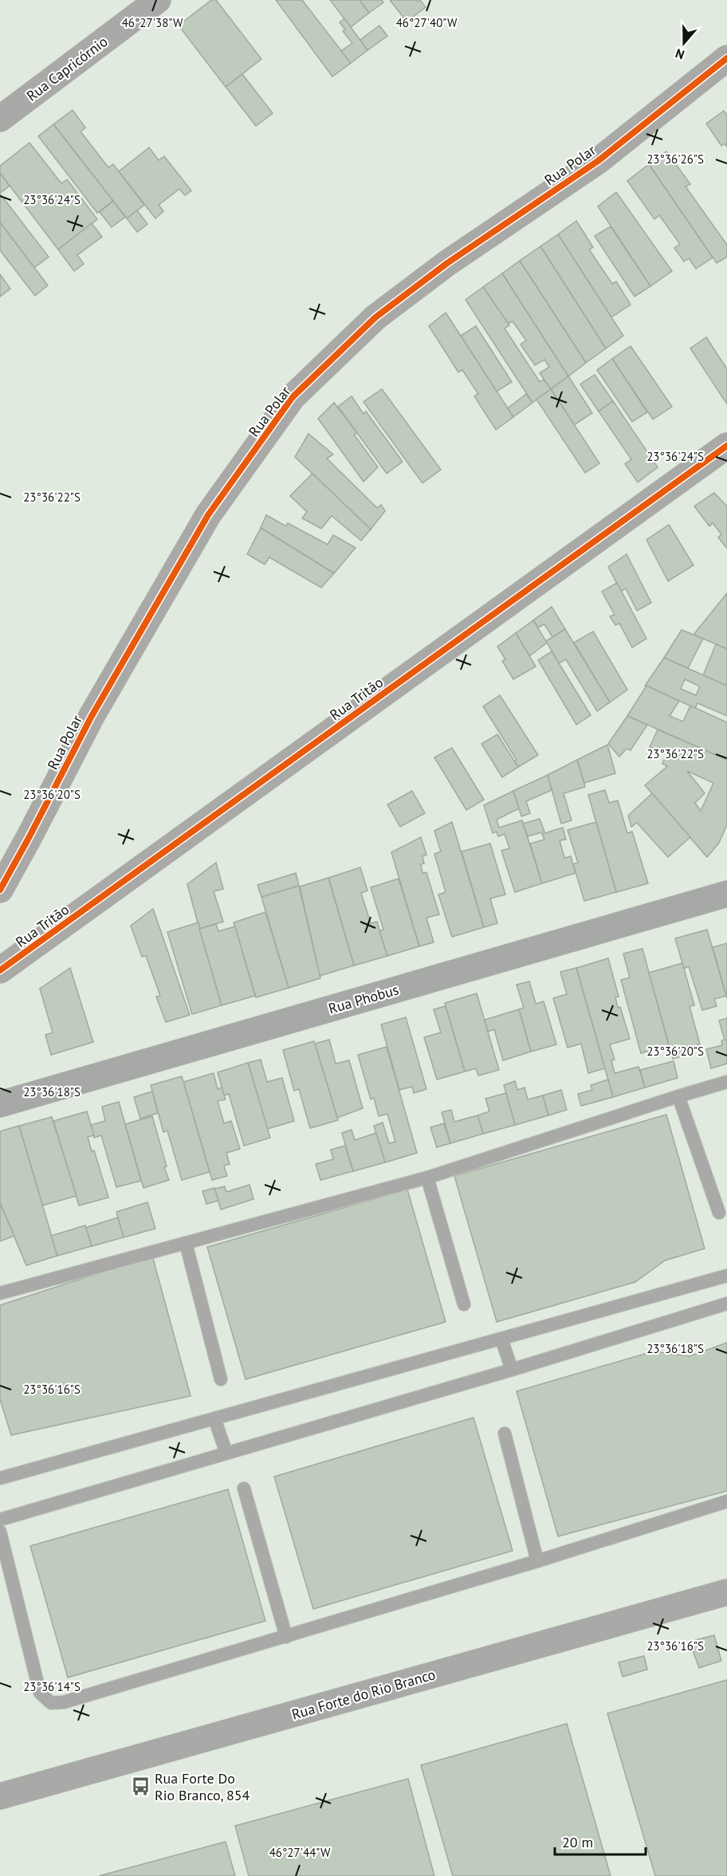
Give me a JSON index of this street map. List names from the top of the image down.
{
  "streets": {
    "street": [
      "Rua Capricórnio",
      "Rua Polar",
      "Rua Tritão",
      "Rua Phobus",
      "Rua Forte do Rio Branco"
    ]
  },
  "places": {
    "bus stop": ["Rua Forte Do Rio Branco, 854"]
  },
  "scale_bar": "20 m",
  "north": "bottom",
  "coordinates": [
    "46°27'38\"W",
    "46°27'40\"W",
    "23°36'26\"S",
    "23°36'24\"S",
    "23°36'22\"S",
    "23°36'20\"S",
    "23°36'18\"S",
    "23°36'16\"S",
    "23°36'14\"S",
    "46°27'44\"W"
  ]
}
